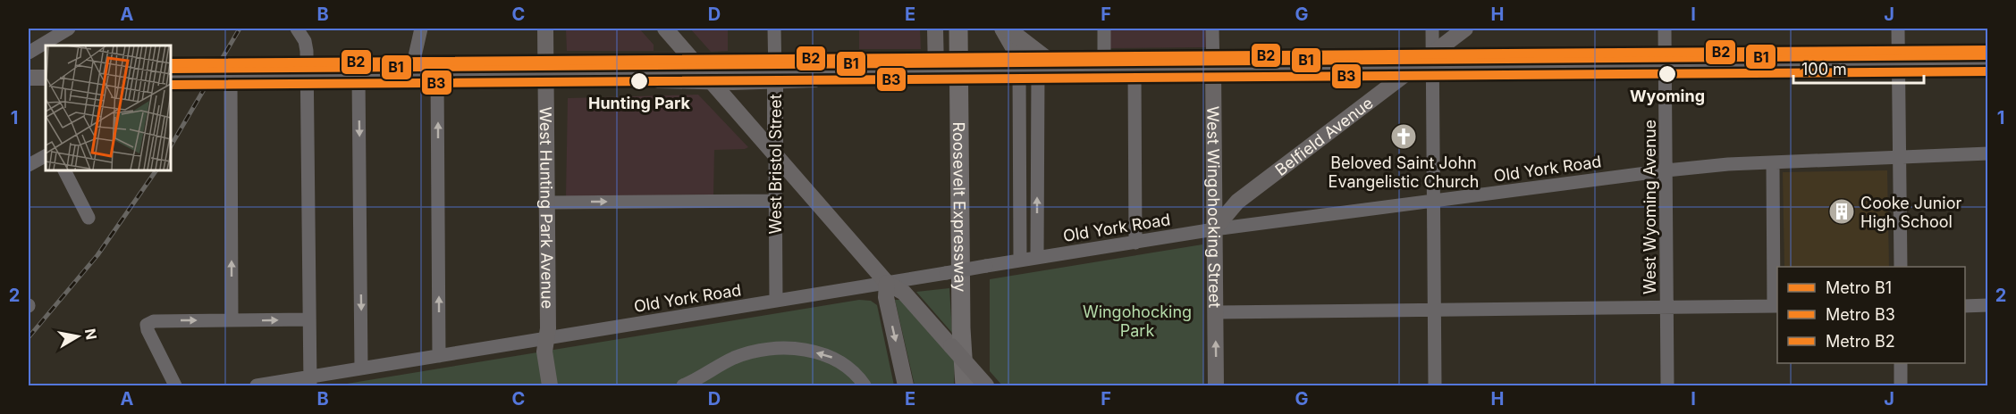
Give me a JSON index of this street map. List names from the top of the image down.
{
  "streets": {
    "highway": ["Roosevelt Expressway"],
    "main road": [
      "Belfield Avenue",
      "West Bristol Street",
      "West Hunting Park Avenue",
      "West Wingohocking Street"
    ],
    "street": ["Old York Road", "West Wyoming Avenue"]
  },
  "crossings": [
    ["Belfield Avenue", "Old York Road"],
    ["Belfield Avenue", "West Wingohocking Street"],
    ["West Bristol Street", "Old York Road"],
    ["Old York Road", "West Hunting Park Avenue"],
    ["Old York Road", "West Wingohocking Street"],
    ["Old York Road", "West Wyoming Avenue"]
  ],
  "parks": ["Wingohocking Park"],
  "places": {
    "other": ["Wyoming", "Hunting Park"],
    "church": ["Beloved Saint John Evangelistic Church"],
    "building": ["Cooke Junior High School"]
  },
  "lines": ["metro line B2", "metro line B1", "metro line B3"],
  "legend": ["Metro B1", "Metro B3", "Metro B2"],
  "scale_bar": "100 m",
  "north": "right",
  "grid": {
    "columns": [
      "A",
      "B",
      "C",
      "D",
      "E",
      "F",
      "G",
      "H",
      "I",
      "J"
    ],
    "rows": ["1", "2"]
  }
}
